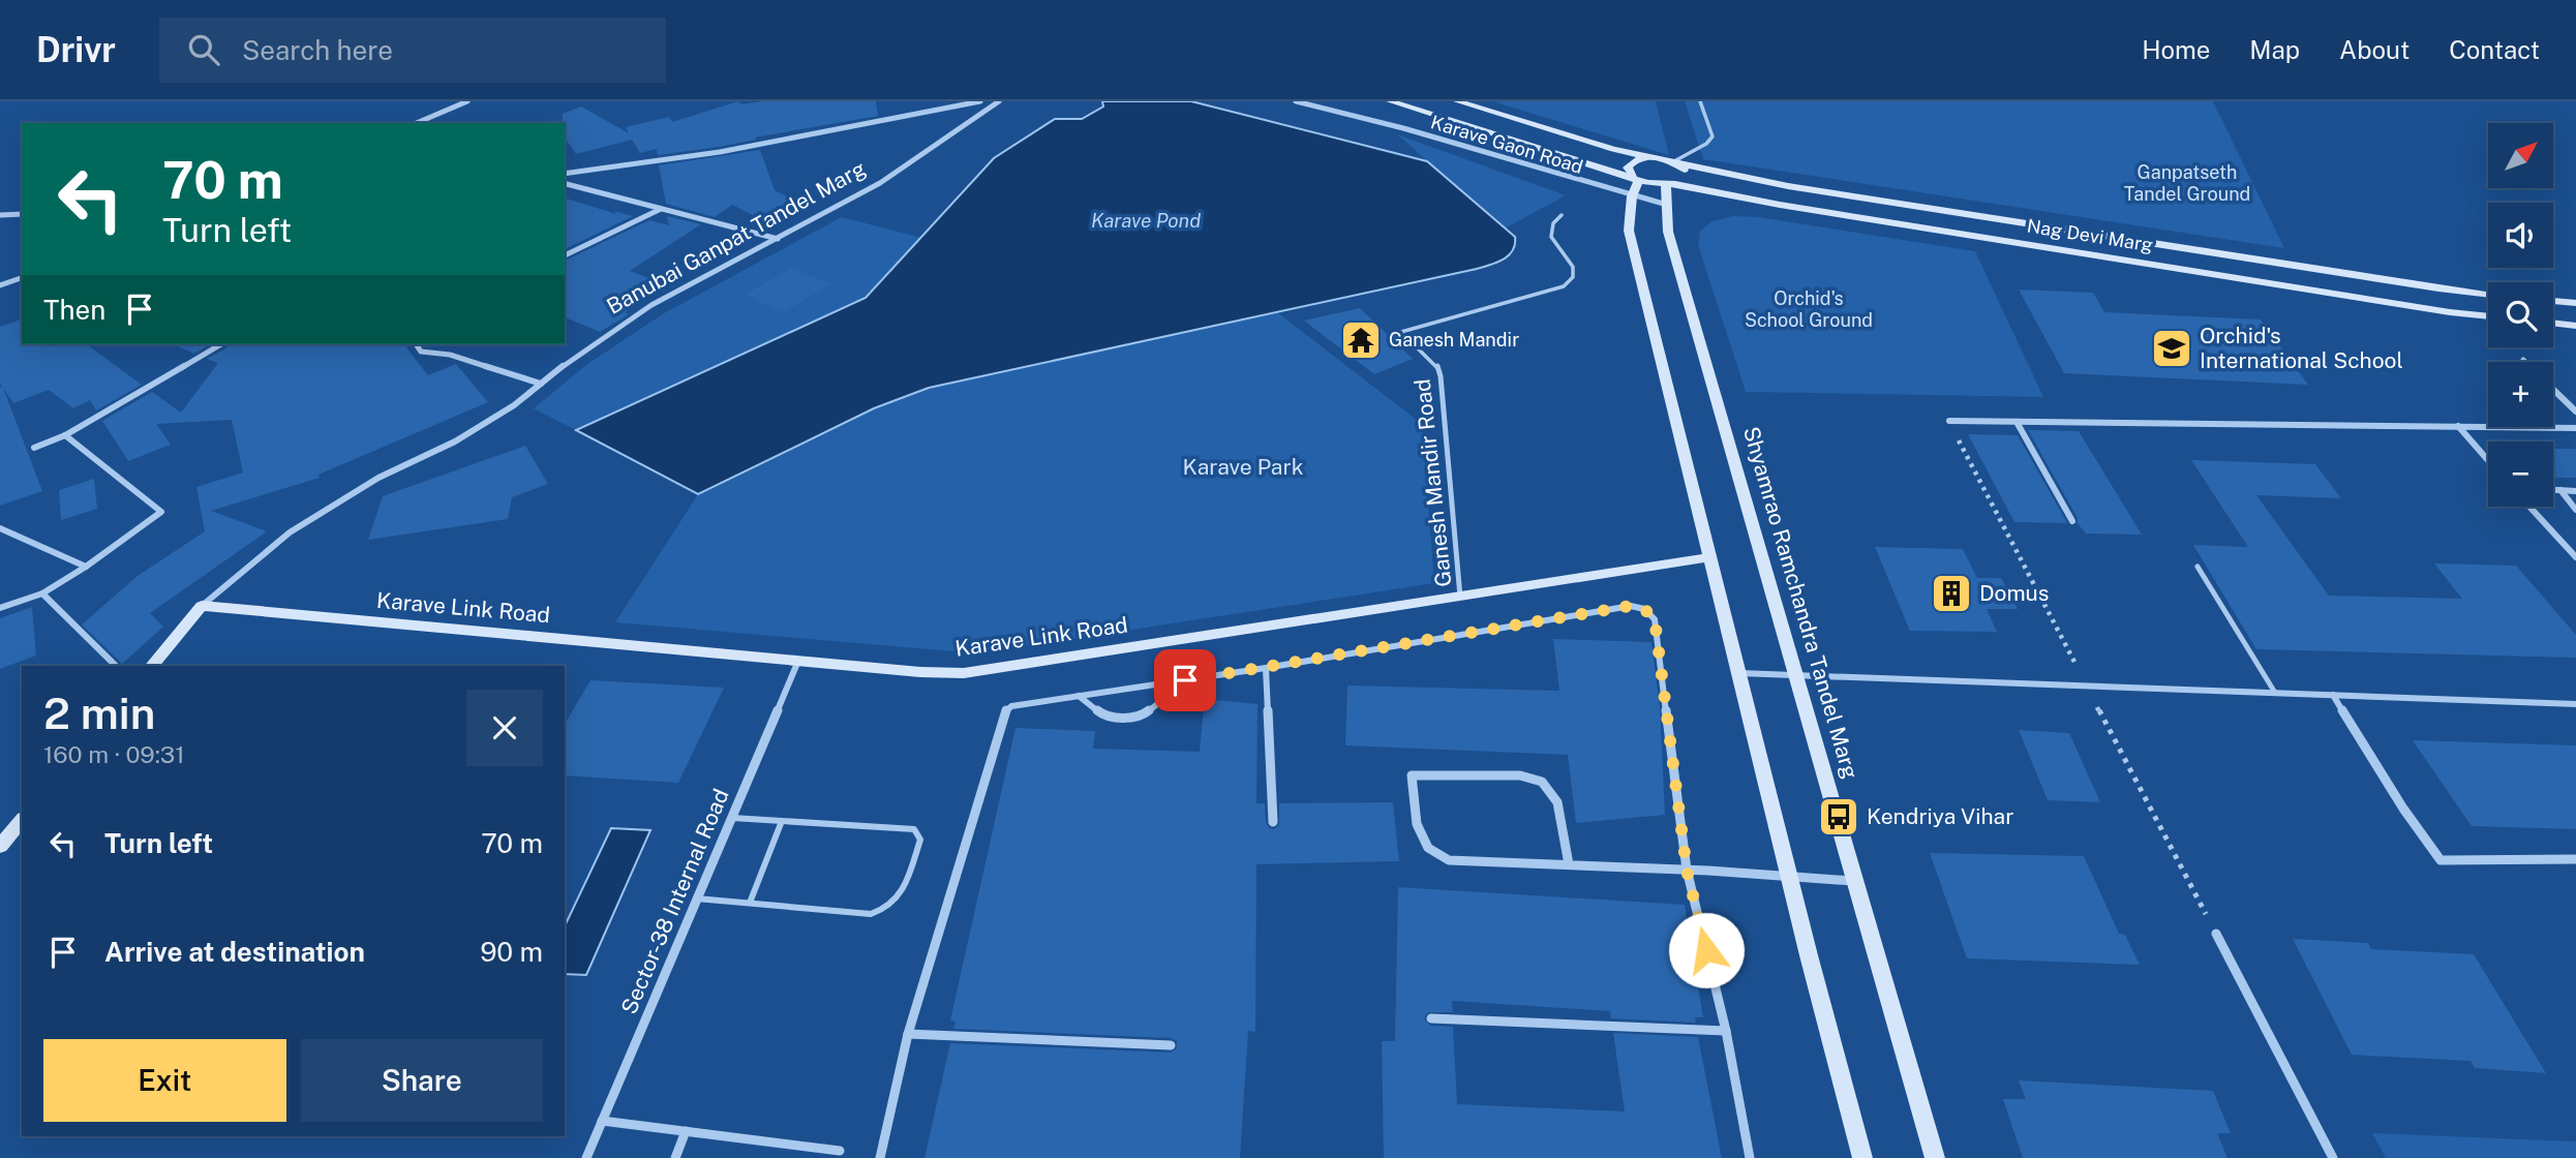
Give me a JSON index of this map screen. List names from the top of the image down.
{
  "streets": {
    "street": [
      "Karave Gaon Road",
      "Nag Devi Marg",
      "Banubai Ganpat Tandel Marg",
      "Shyamrao Ramchandra Tandel Marg",
      "Karave Link Road",
      "Sector-38 Internal Road"
    ],
    "lane": ["Ganesh Mandir Road"]
  },
  "crossings": [
    ["Karave Gaon Road", "Shyamrao Ramchandra Tandel Marg"],
    ["Nag Devi Marg", "Shyamrao Ramchandra Tandel Marg"],
    ["Banubai Ganpat Tandel Marg", "Karave Link Road"],
    ["Ganesh Mandir Road", "Karave Link Road"],
    ["Karave Link Road", "Sector-38 Internal Road"]
  ],
  "water": ["Karave Pond"],
  "parks": ["Ganpatseth Tandel Ground", "Orchid's School Ground", "Karave Park"],
  "places": {
    "temple": ["Ganesh Mandir"],
    "school or university": ["Orchid's International School"],
    "building": ["Domus"],
    "bus stop": ["Kendriya Vihar"]
  },
  "north": "top right",
  "page": {
    "header": "Drivr",
    "search": "Search here",
    "nav": [
      "Home",
      "Map",
      "About",
      "Contact"
    ],
    "map_buttons": ["+", "−"],
    "turn": ["70 m", "Turn left"],
    "then": "Then",
    "heading": ["2 min", "160 m · 09:31"],
    "list": [
      {
        "name": "Turn left",
        "value": "70 m"
      },
      {
        "name": "Arrive at destination",
        "value": "90 m"
      }
    ],
    "buttons": ["Exit", "Share"]
  }
}
